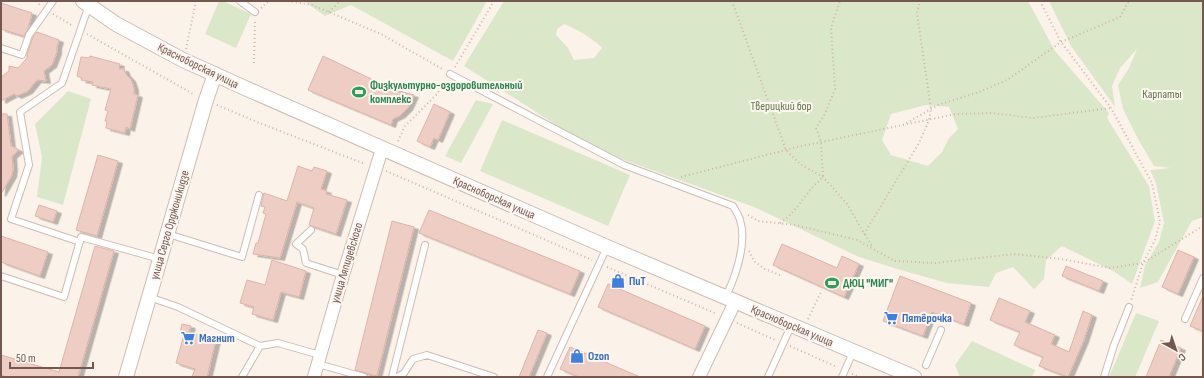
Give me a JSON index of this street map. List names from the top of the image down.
{
  "streets": {
    "street": ["Красноборская улица", "улица Серго Орджоникидзе", "улица Ляпидевского"]
  },
  "crossings": [
    ["Красноборская улица", "улица Серго Орджоникидзе"],
    ["Красноборская улица", "улица Ляпидевского"]
  ],
  "parks": ["Карпаты", "Тверицкий бор"],
  "places": {
    "sports": ["Физкультурно-оздоровительный комплекс", "ДЮЦ \"МИГ\""],
    "shop": ["ПиТ", "Ozon"],
    "supermarket": ["Пятёрочка", "Магнит"]
  },
  "scale_bar": "50 m",
  "north": "bottom right"
}
